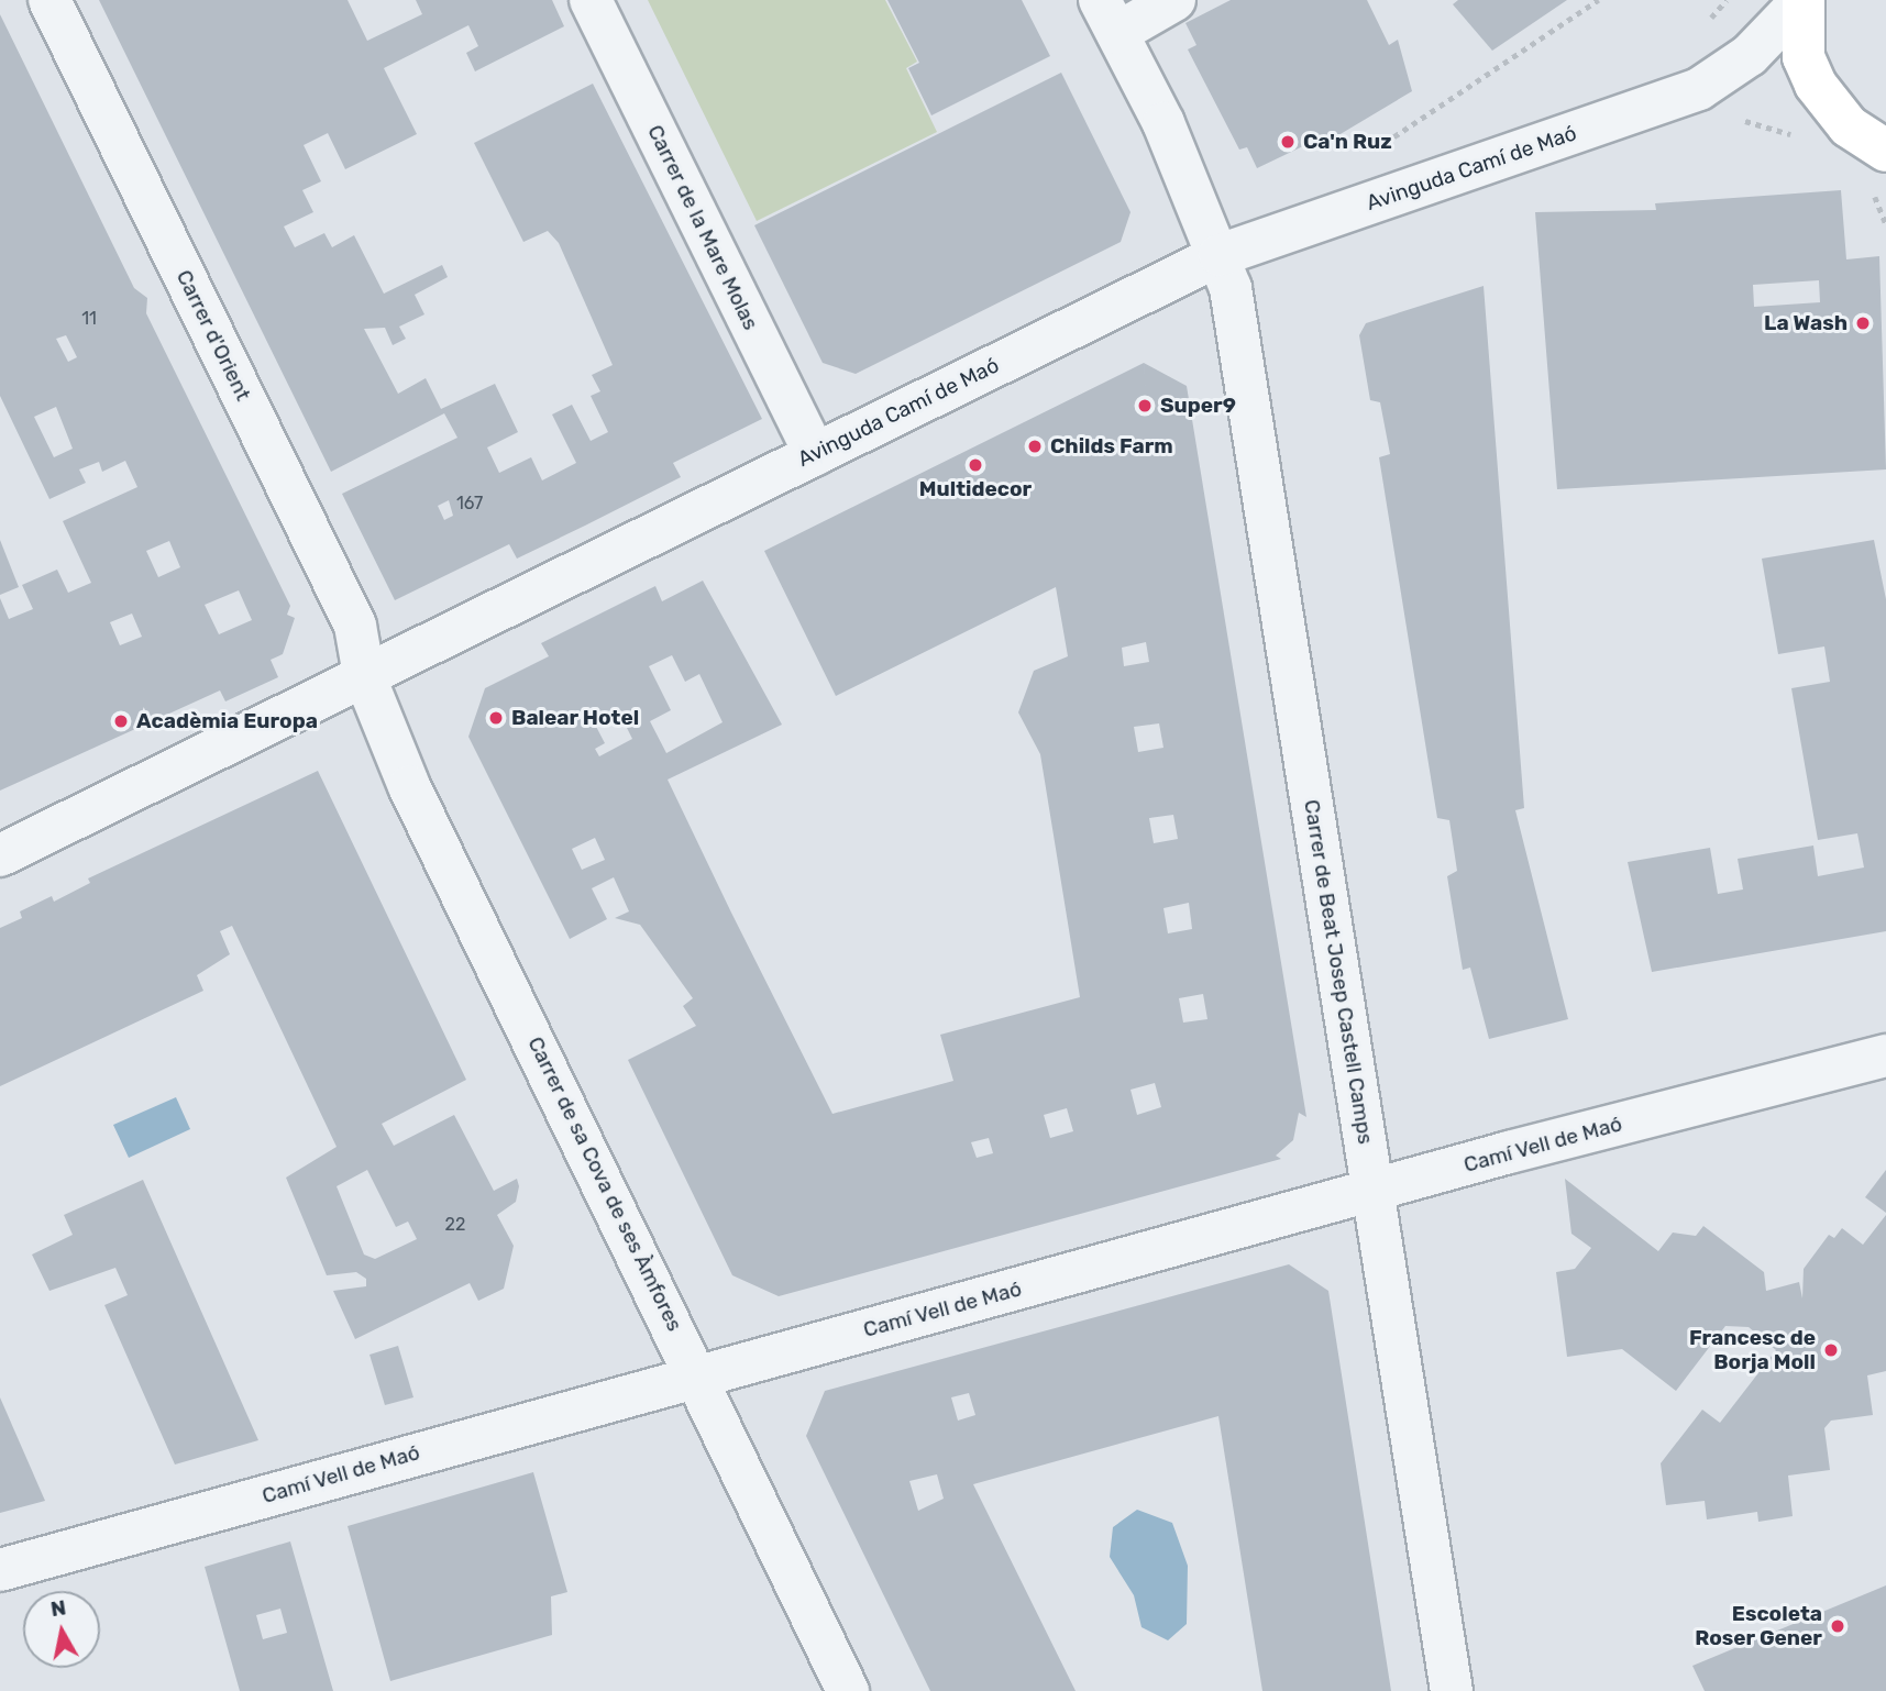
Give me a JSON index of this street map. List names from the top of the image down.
{
  "streets": {
    "street": [
      "Avinguda Camí de Maó",
      "Carrer de la Mare Molas",
      "Carrer d'Orient",
      "Carrer de Beat Josep Castell Camps",
      "Camí Vell de Maó",
      "Carrer de sa Cova de ses Àmfores"
    ]
  },
  "crossings": [
    ["Avinguda Camí de Maó", "Carrer de la Mare Molas"],
    ["Avinguda Camí de Maó", "Carrer d'Orient"],
    ["Avinguda Camí de Maó", "Carrer de Beat Josep Castell Camps"],
    ["Avinguda Camí de Maó", "Carrer de sa Cova de ses Àmfores"],
    ["Carrer d'Orient", "Carrer de sa Cova de ses Àmfores"],
    ["Carrer de Beat Josep Castell Camps", "Camí Vell de Maó"],
    ["Camí Vell de Maó", "Carrer de sa Cova de ses Àmfores"]
  ],
  "places": [
    "Ca'n Ruz",
    "La Wash",
    "Super9",
    "Childs Farm",
    "Multidecor",
    "Balear Hotel",
    "Acadèmia Europa",
    "Francesc de Borja Moll",
    "Escoleta Roser Gener"
  ],
  "house_numbers": ["11", "167", "22"],
  "north": "top"
}
